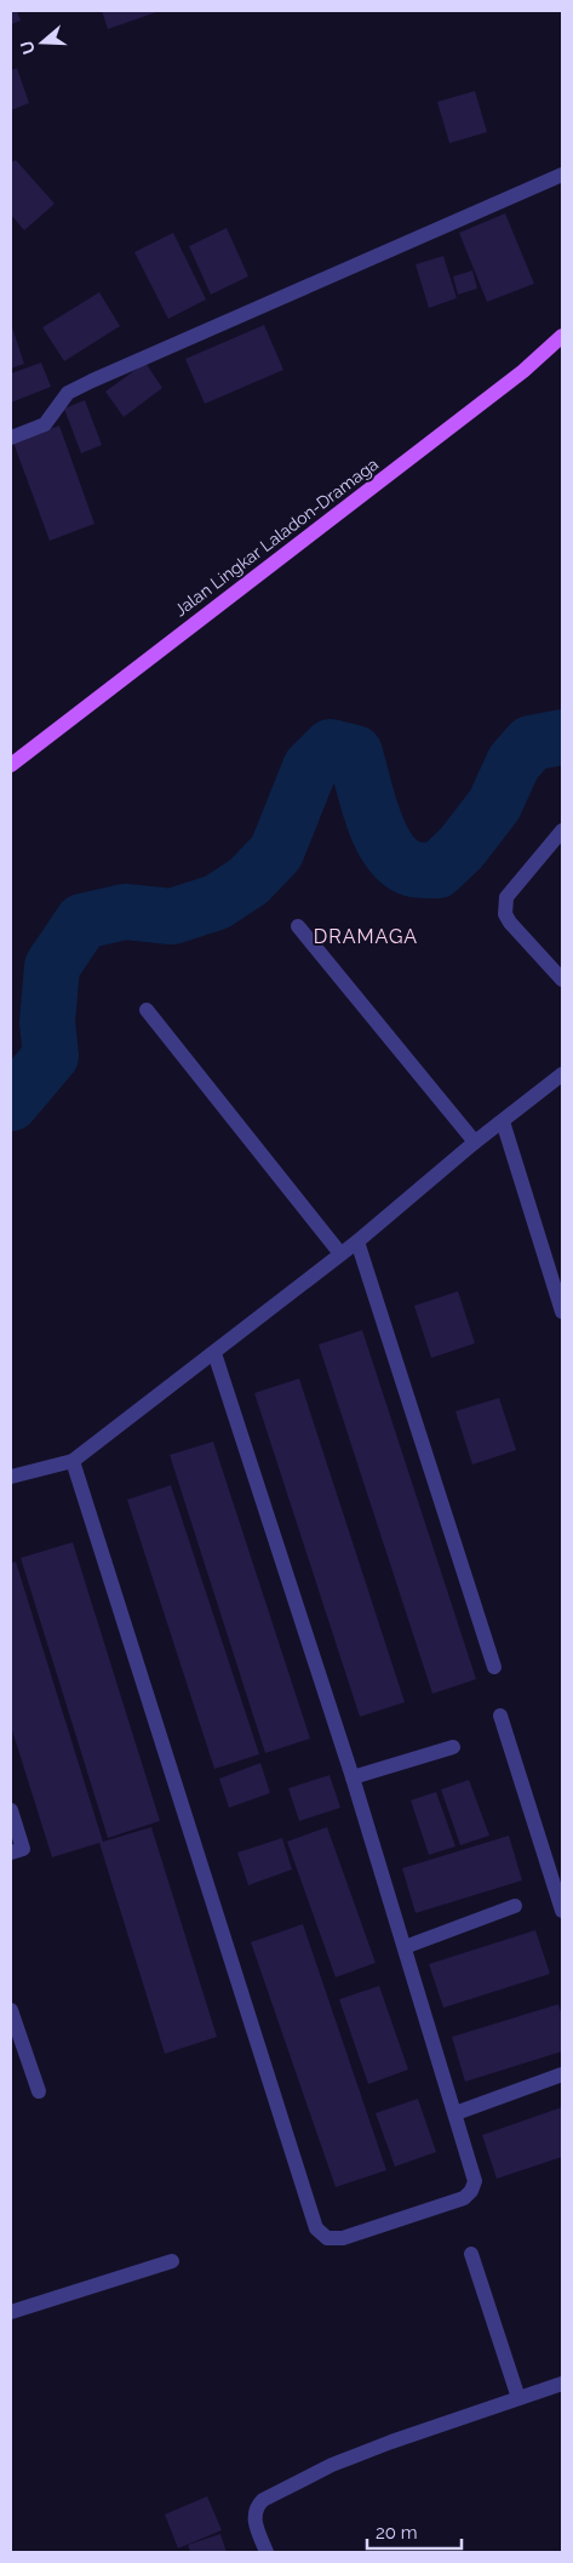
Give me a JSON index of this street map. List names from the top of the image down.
{
  "streets": {
    "main road": ["Jalan Lingkar Laladon-Dramaga"]
  },
  "districts": ["DRAMAGA"],
  "scale_bar": "20 m",
  "north": "left"
}
